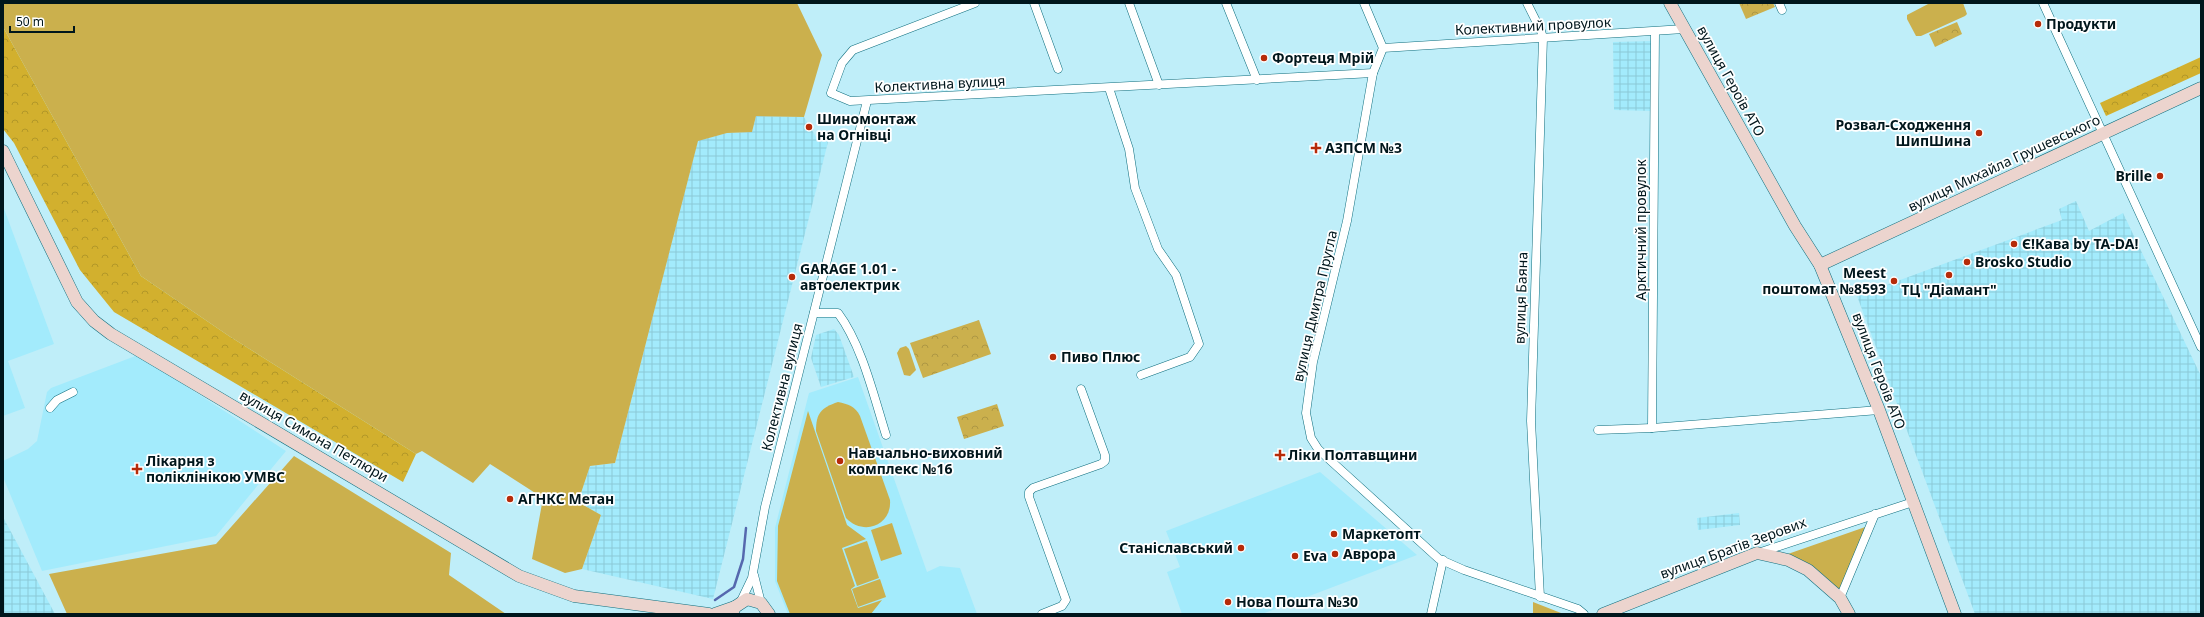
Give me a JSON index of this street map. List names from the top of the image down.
{
  "streets": {
    "street": [
      "Колективний провулок",
      "вулиця Героїв АТО",
      "Колективна вулиця",
      "вулиця Михайла Грушевського",
      "Арктичний провулок",
      "вулиця Баяна",
      "вулиця Дмитра Пругла",
      "вулиця Симона Петлюри",
      "вулиця Братів Зерових"
    ]
  },
  "crossings": [
    ["Колективний провулок", "вулиця Героїв АТО"],
    ["Колективний провулок", "Арктичний провулок"],
    ["Колективний провулок", "вулиця Баяна"],
    ["Колективний провулок", "вулиця Дмитра Пругла"],
    ["вулиця Героїв АТО", "вулиця Михайла Грушевського"],
    ["вулиця Героїв АТО", "вулиця Братів Зерових"],
    ["Колективна вулиця", "вулиця Дмитра Пругла"],
    ["вулиця Баяна", "вулиця Дмитра Пругла"]
  ],
  "places": {
    "other": [
      "Продукти",
      "Фортеця Мрій",
      "Шиномонтаж на Огнівці",
      "Розвал-Сходження ШипШина",
      "Brille",
      "Є!Кава by TA-DA!",
      "Brosko Studio",
      "ТЦ \"Діамант\"",
      "GARAGE 1.01 - автоелектрик",
      "Meest поштомат №8593",
      "Пиво Плюс",
      "Навчально-виховний комплекс №16",
      "АГНКС Метан",
      "Маркетопт",
      "Станіславський",
      "Аврора",
      "Eva",
      "Нова Пошта №30"
    ],
    "health": ["АЗПСМ №3", "Ліки Полтавщини", "Лікарня з поліклінікою УМВС"]
  },
  "scale_bar": "50 m"
}
